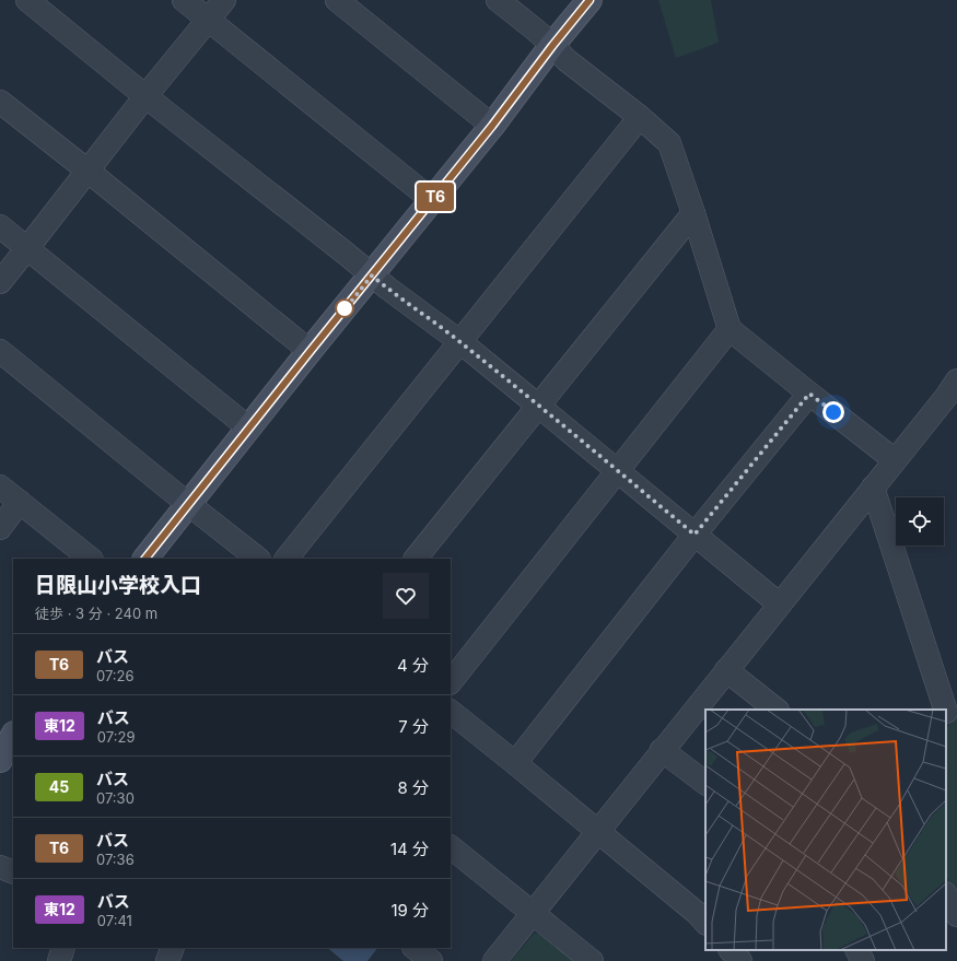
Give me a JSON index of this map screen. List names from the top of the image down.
{
  "lines": ["bus line T6"],
  "page": {
    "on_map": "T6",
    "heading": ["日限山小学校入口", "徒歩 · 3 分 · 240 m"],
    "list": [
      {
        "mark": "T6",
        "name": "バス",
        "note": "07:26",
        "value": "4 分"
      },
      {
        "mark": "東12",
        "name": "バス",
        "note": "07:29",
        "value": "7 分"
      },
      {
        "mark": "45",
        "name": "バス",
        "note": "07:30",
        "value": "8 分"
      },
      {
        "mark": "T6",
        "name": "バス",
        "note": "07:36",
        "value": "14 分"
      },
      {
        "mark": "東12",
        "name": "バス",
        "note": "07:41",
        "value": "19 分"
      }
    ]
  }
}
